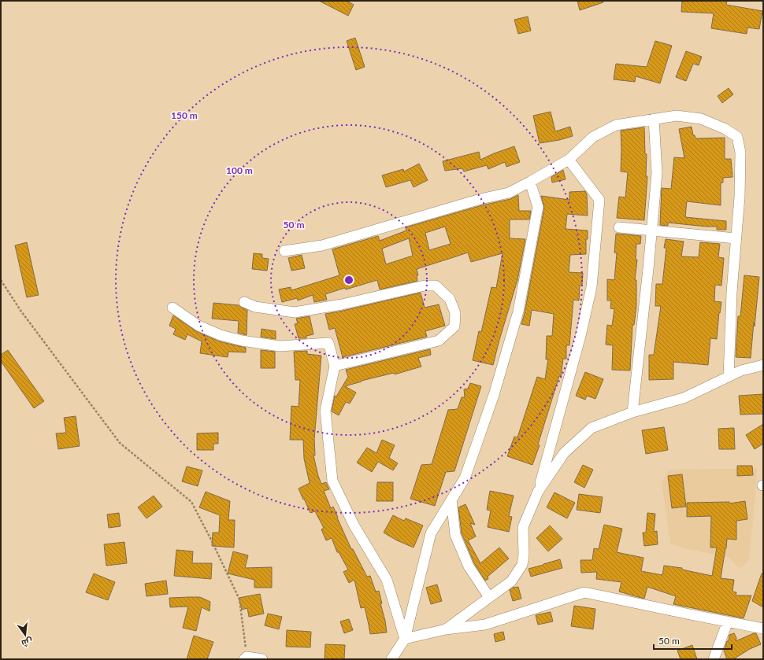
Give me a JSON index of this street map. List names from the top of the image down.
{
  "scale_bar": "50 m",
  "north": "bottom",
  "rings": ["150 m", "100 m", "50 m"]
}
